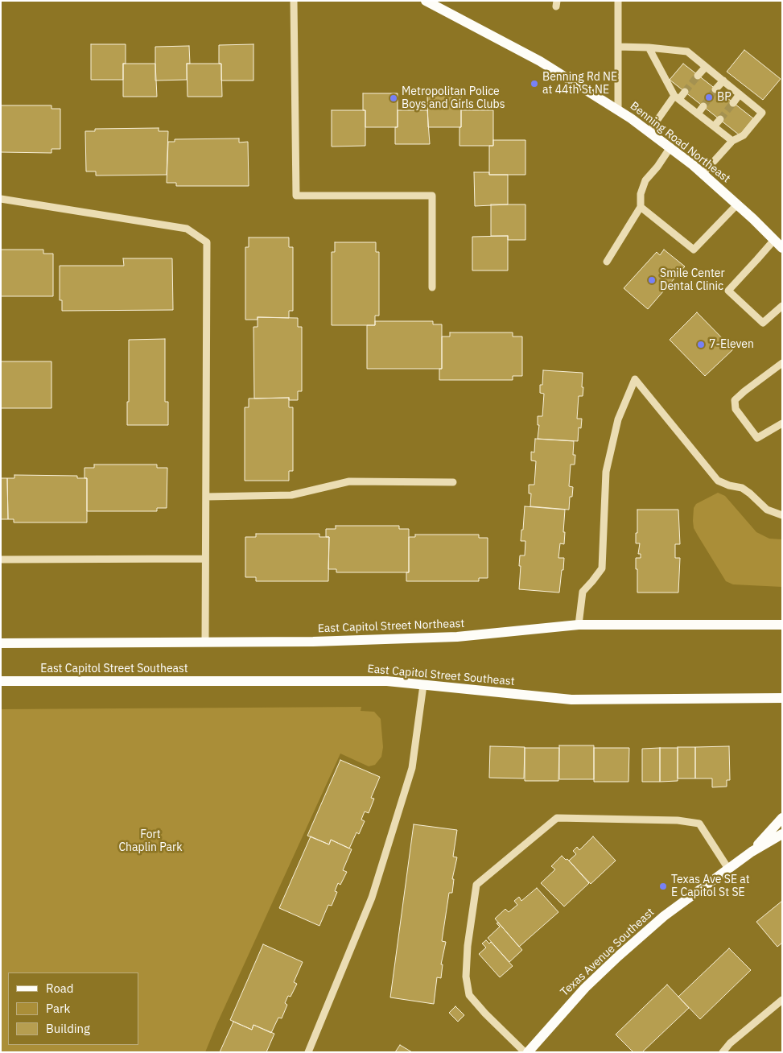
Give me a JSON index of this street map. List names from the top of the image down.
{
  "streets": {
    "main road": [
      "Benning Road Northeast",
      "East Capitol Street Northeast",
      "East Capitol Street Southeast",
      "Texas Avenue Southeast"
    ]
  },
  "parks": ["Fort Chaplin Park"],
  "places": [
    "Benning Rd NE at 44th St NE",
    "BP",
    "Metropolitan Police Boys and Girls Clubs",
    "Smile Center Dental Clinic",
    "7-Eleven",
    "Texas Ave SE at E Capitol St SE"
  ],
  "legend": ["Road", "Park", "Building"]
}
